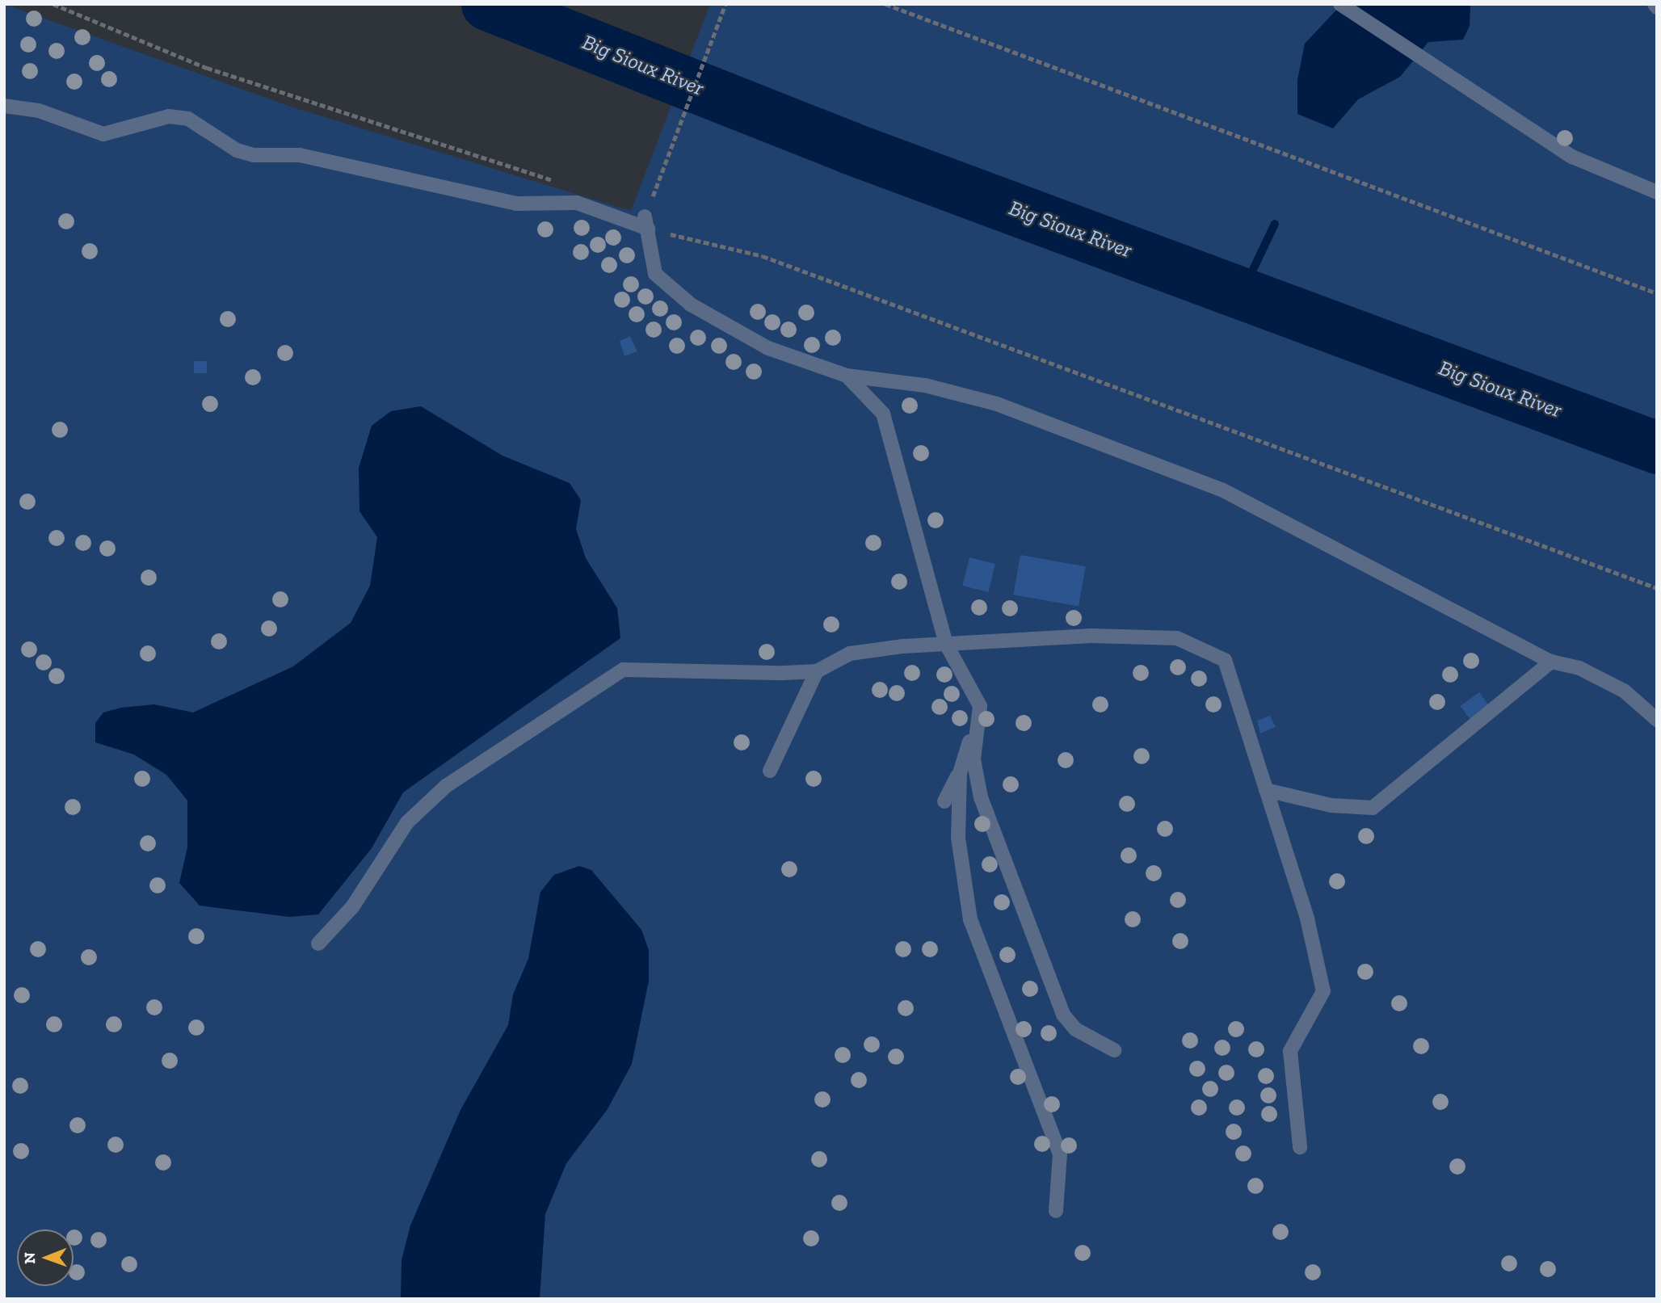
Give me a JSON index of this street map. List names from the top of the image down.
{
  "water": ["Big Sioux River"],
  "north": "left"
}
